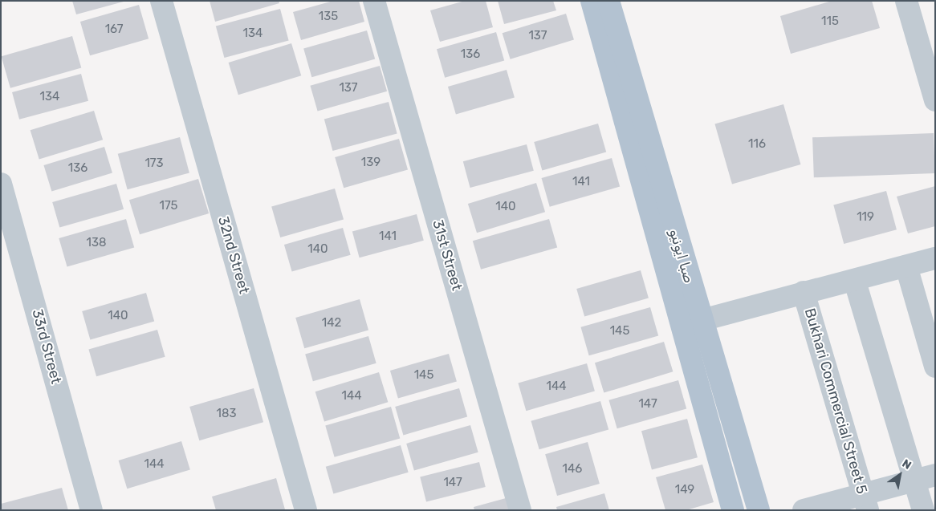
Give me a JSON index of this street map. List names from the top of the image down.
{
  "streets": {
    "main road": ["صبا ایونیو"],
    "street": [
      "32nd Street",
      "31st Street",
      "33rd Street",
      "Bukhari Commercial Street 5"
    ]
  },
  "house_numbers": [
    "135",
    "115",
    "167",
    "134",
    "137",
    "136",
    "137",
    "134",
    "116",
    "139",
    "173",
    "136",
    "141",
    "175",
    "140",
    "119",
    "141",
    "138",
    "140",
    "140",
    "142",
    "145",
    "145",
    "144",
    "144",
    "147",
    "183",
    "144",
    "146",
    "147",
    "149"
  ],
  "north": "top right"
}
